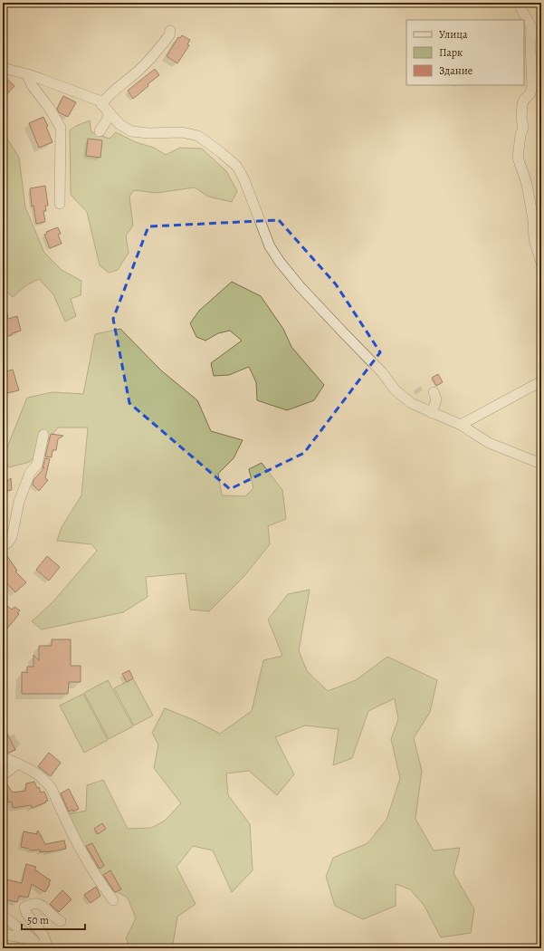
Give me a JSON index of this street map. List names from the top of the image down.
{
  "legend": ["Улица", "Парк", "Здание"],
  "scale_bar": "50 m"
}
